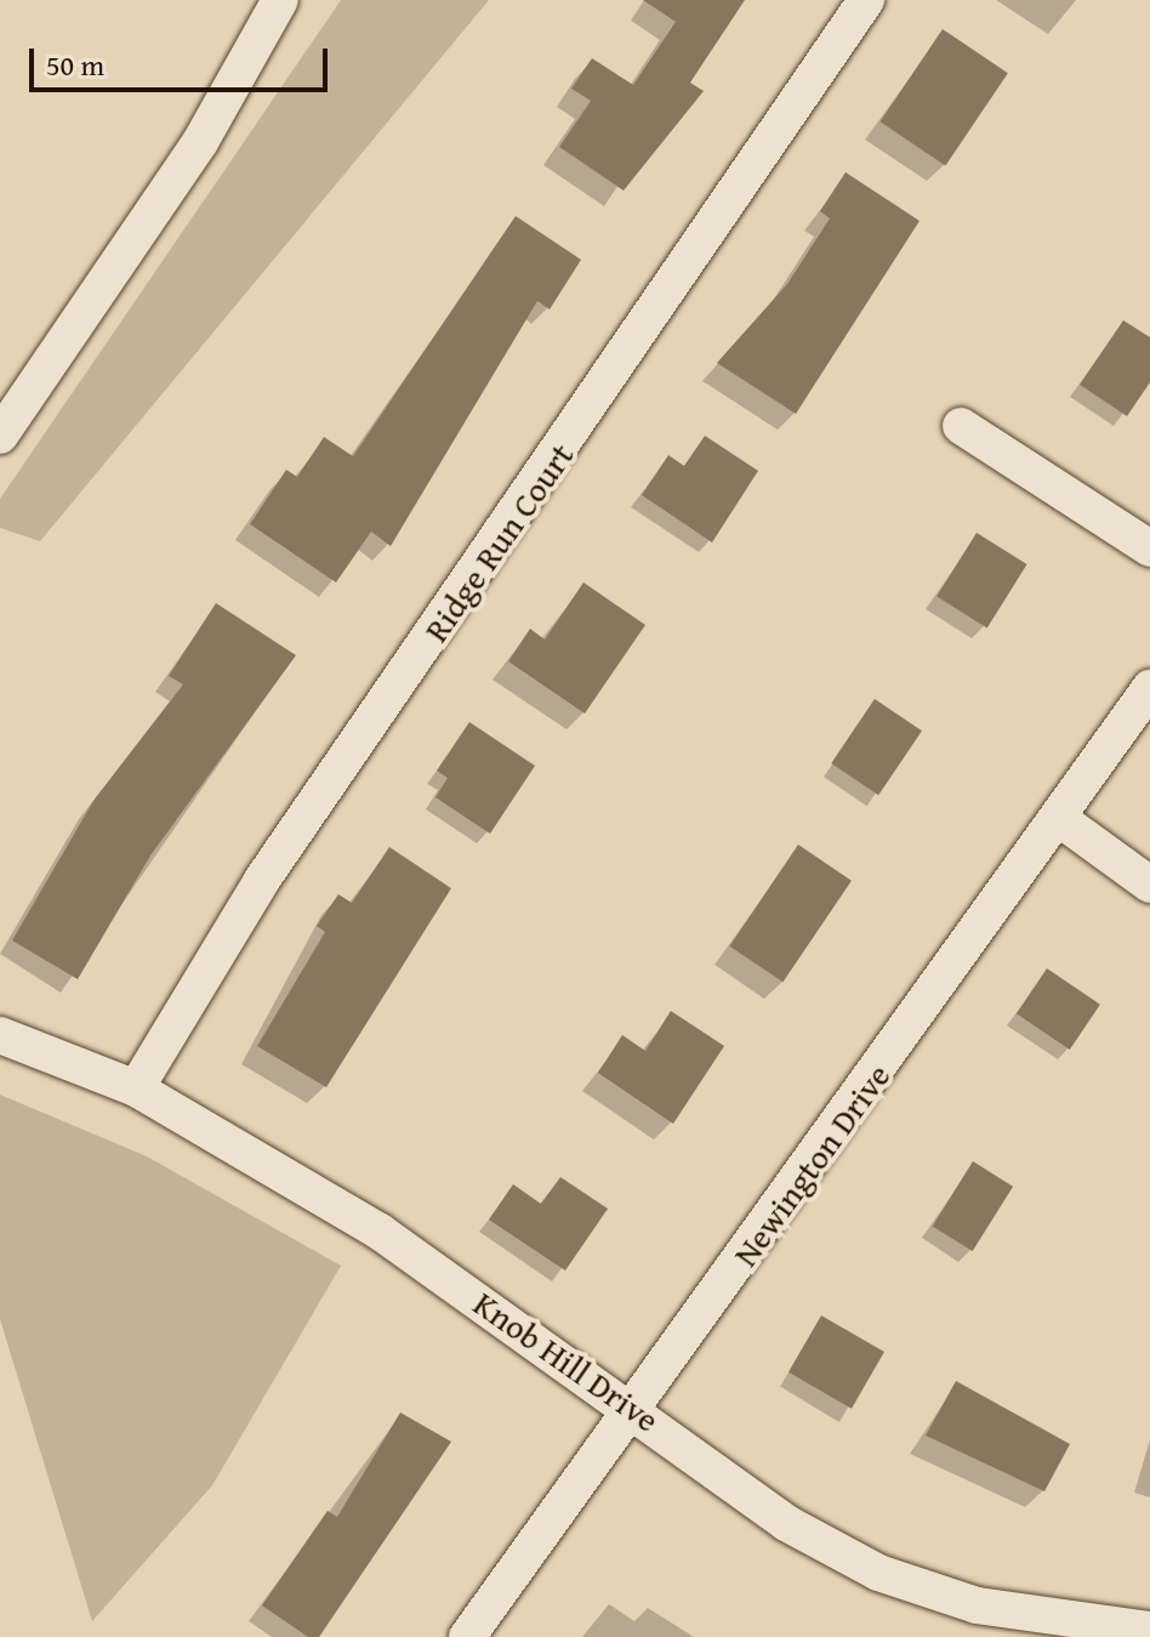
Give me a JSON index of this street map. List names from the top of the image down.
{
  "streets": {
    "street": ["Ridge Run Court", "Newington Drive", "Knob Hill Drive"]
  },
  "crossings": [
    ["Ridge Run Court", "Knob Hill Drive"],
    ["Newington Drive", "Knob Hill Drive"]
  ],
  "scale_bar": "50 m"
}
